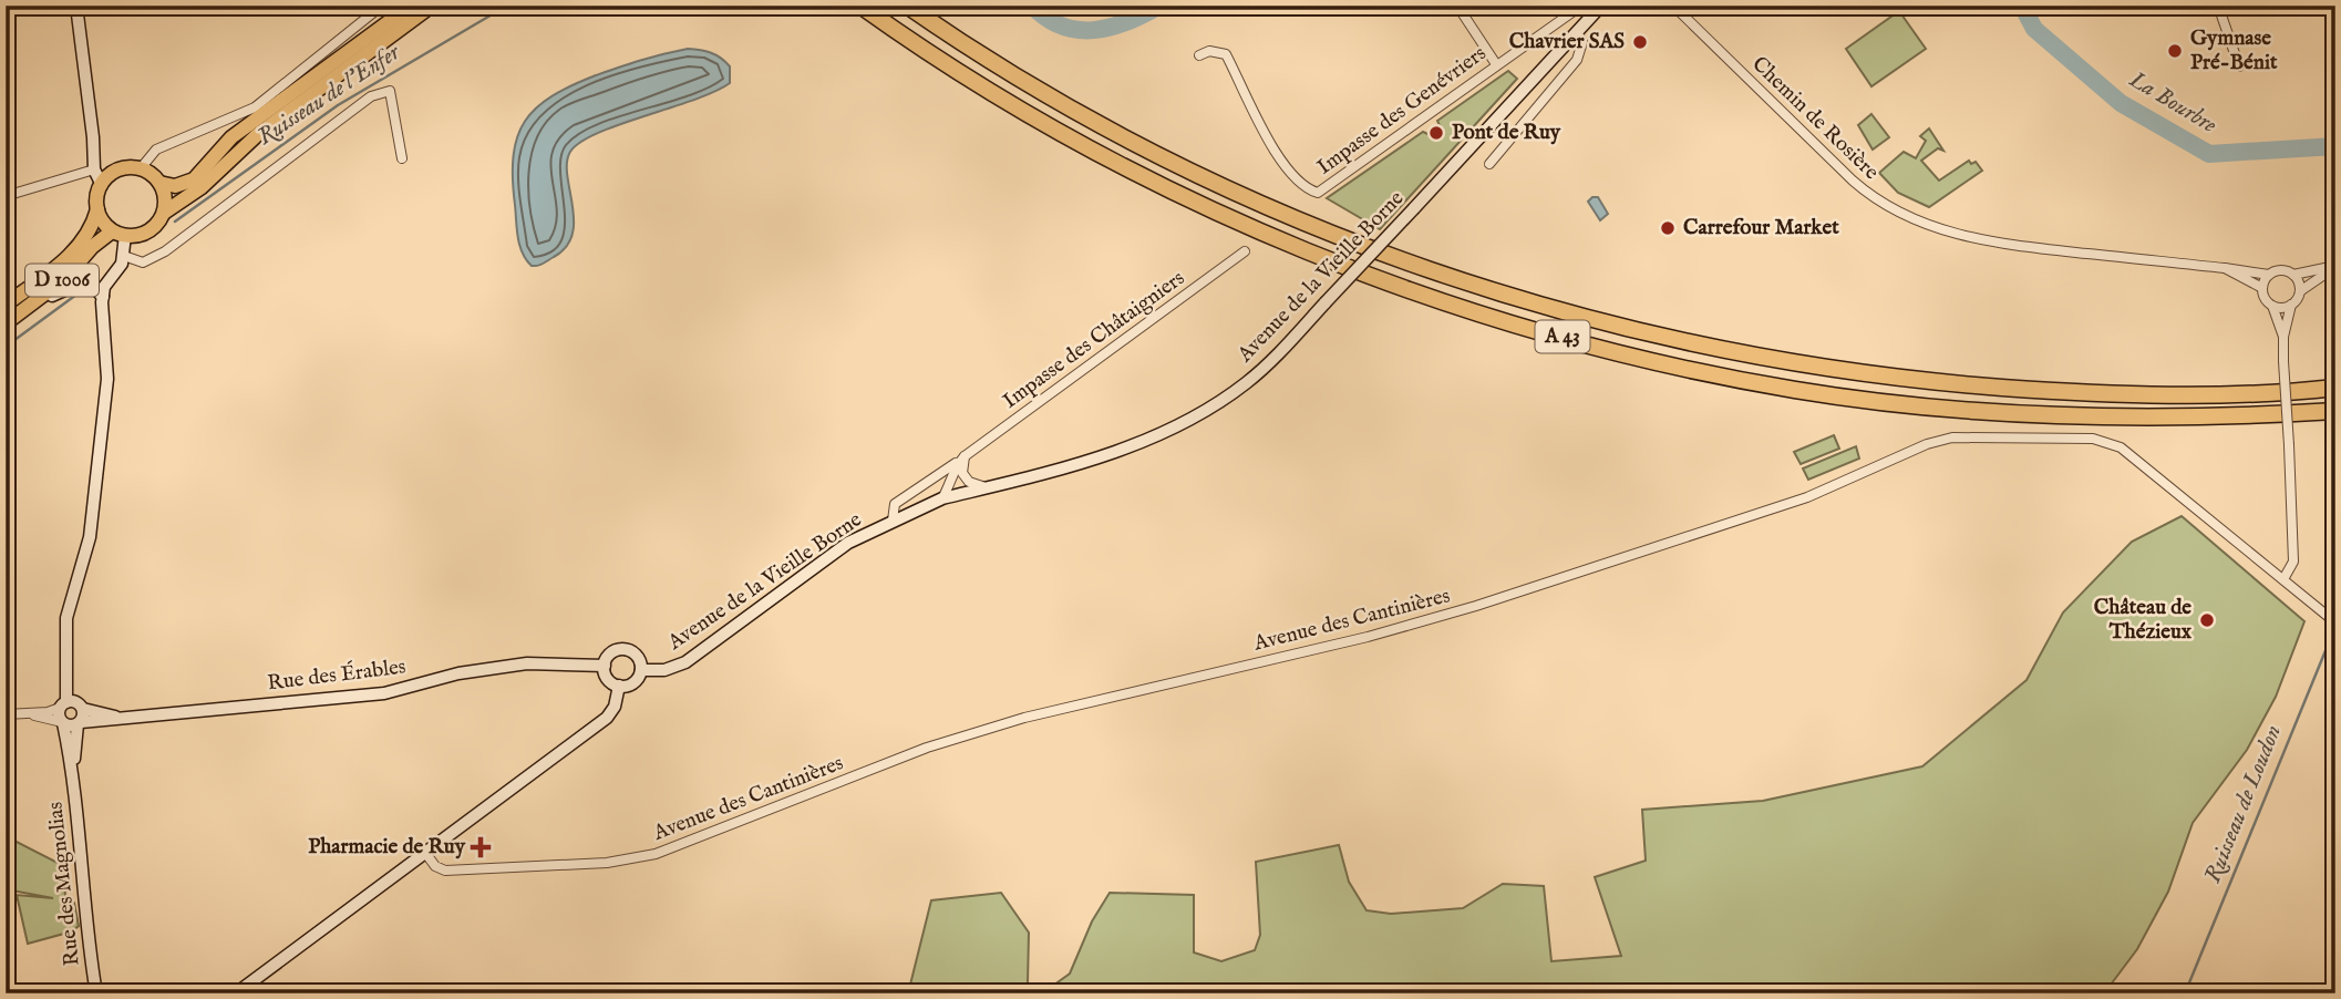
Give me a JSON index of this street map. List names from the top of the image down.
{
  "streets": {
    "highway": ["A 43"],
    "main road": [
      "Avenue de la Vieille Borne",
      "D 1006",
      "Rue des Érables",
      "Rue des Magnolias"
    ],
    "street": [
      "Impasse des Genévriers",
      "Chemin de Rosière",
      "Impasse des Châtaigniers",
      "Avenue des Cantinières"
    ]
  },
  "crossings": [
    ["Impasse des Genévriers", "Avenue de la Vieille Borne"],
    ["Avenue de la Vieille Borne", "Impasse des Châtaigniers"],
    ["Avenue de la Vieille Borne", "Rue des Érables"],
    ["Rue des Érables", "Rue des Magnolias"]
  ],
  "water": ["Ruisseau de l'Enfer", "La Bourbre", "Ruisseau de Loudon"],
  "places": {
    "other": [
      "Chavrier SAS",
      "Gymnase Pré-Bénit",
      "Pont de Ruy",
      "Carrefour Market",
      "Château de Thézieux"
    ],
    "health": ["Pharmacie de Ruy"]
  }
}
